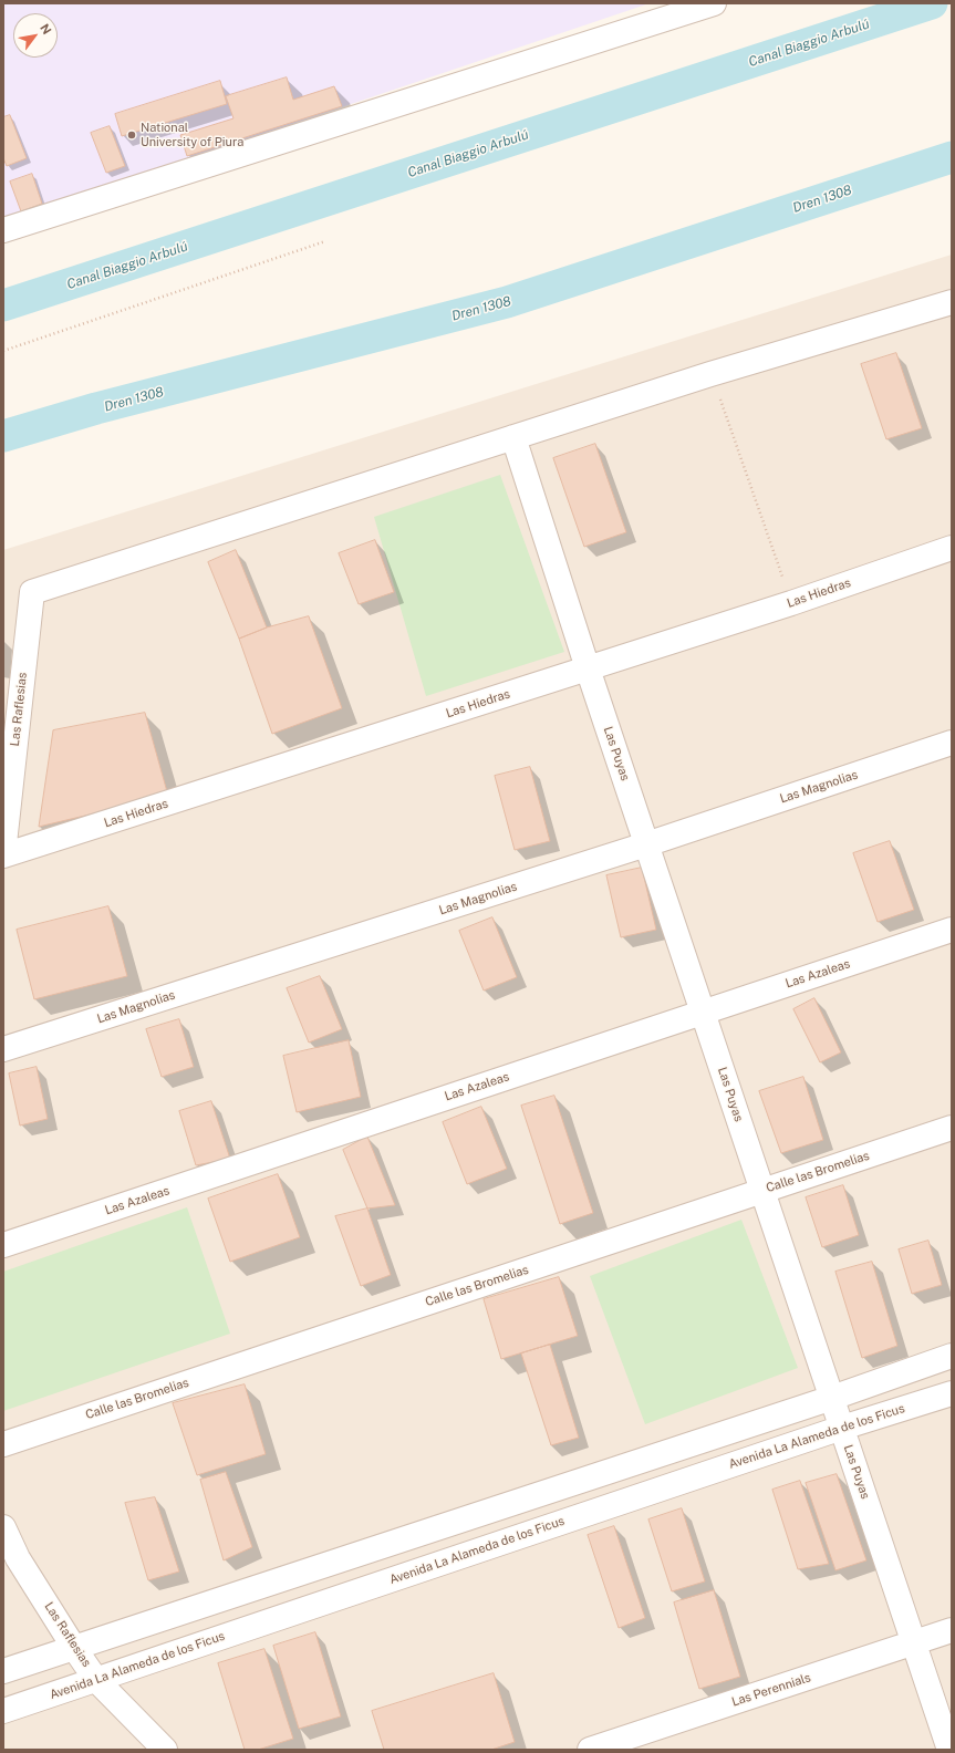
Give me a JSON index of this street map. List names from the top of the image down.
{
  "streets": {
    "street": [
      "Las Hiedras",
      "Las Raflesias",
      "Las Puyas",
      "Las Magnolias",
      "Las Azaleas",
      "Calle las Bromelias",
      "Avenida La Alameda de los Ficus",
      "Las Perennials"
    ]
  },
  "crossings": [
    ["Las Hiedras", "Las Raflesias"],
    ["Las Hiedras", "Las Puyas"],
    ["Las Raflesias", "Las Puyas"],
    ["Las Raflesias", "Avenida La Alameda de los Ficus"],
    ["Las Puyas", "Las Magnolias"],
    ["Las Puyas", "Las Azaleas"],
    ["Las Puyas", "Calle las Bromelias"],
    ["Las Puyas", "Avenida La Alameda de los Ficus"],
    ["Las Puyas", "Las Perennials"]
  ],
  "water": ["Canal Biaggio Arbulú", "Dren 1308"],
  "places": ["National University of Piura"],
  "north": "top right"
}
